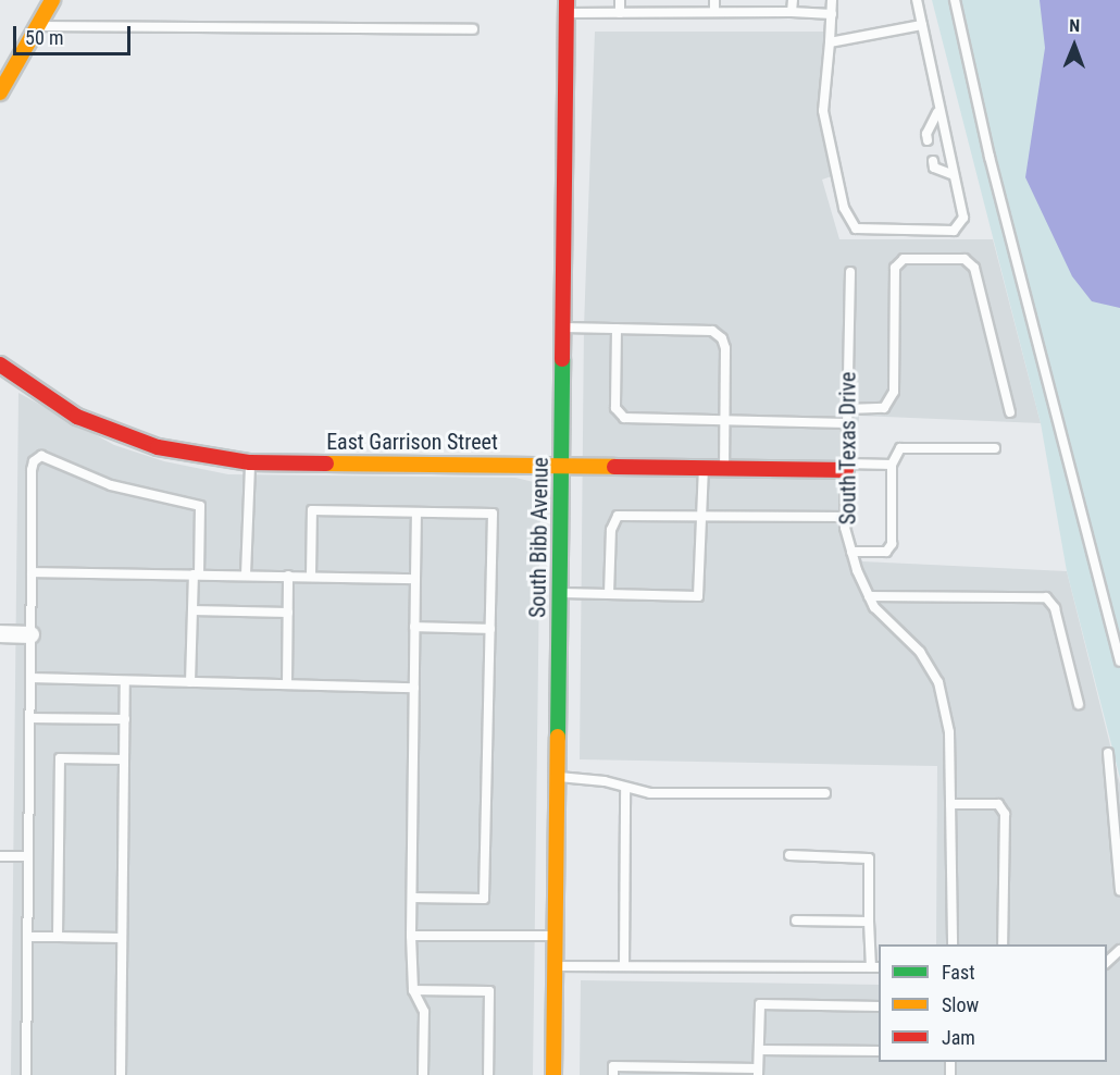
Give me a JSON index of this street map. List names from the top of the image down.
{
  "streets": {
    "main road": ["East Garrison Street", "South Bibb Avenue"],
    "lane": ["South Texas Drive"]
  },
  "crossings": [
    ["East Garrison Street", "South Texas Drive"],
    ["East Garrison Street", "South Bibb Avenue"]
  ],
  "legend": ["Fast", "Slow", "Jam"],
  "scale_bar": "50 m",
  "north": "top"
}
